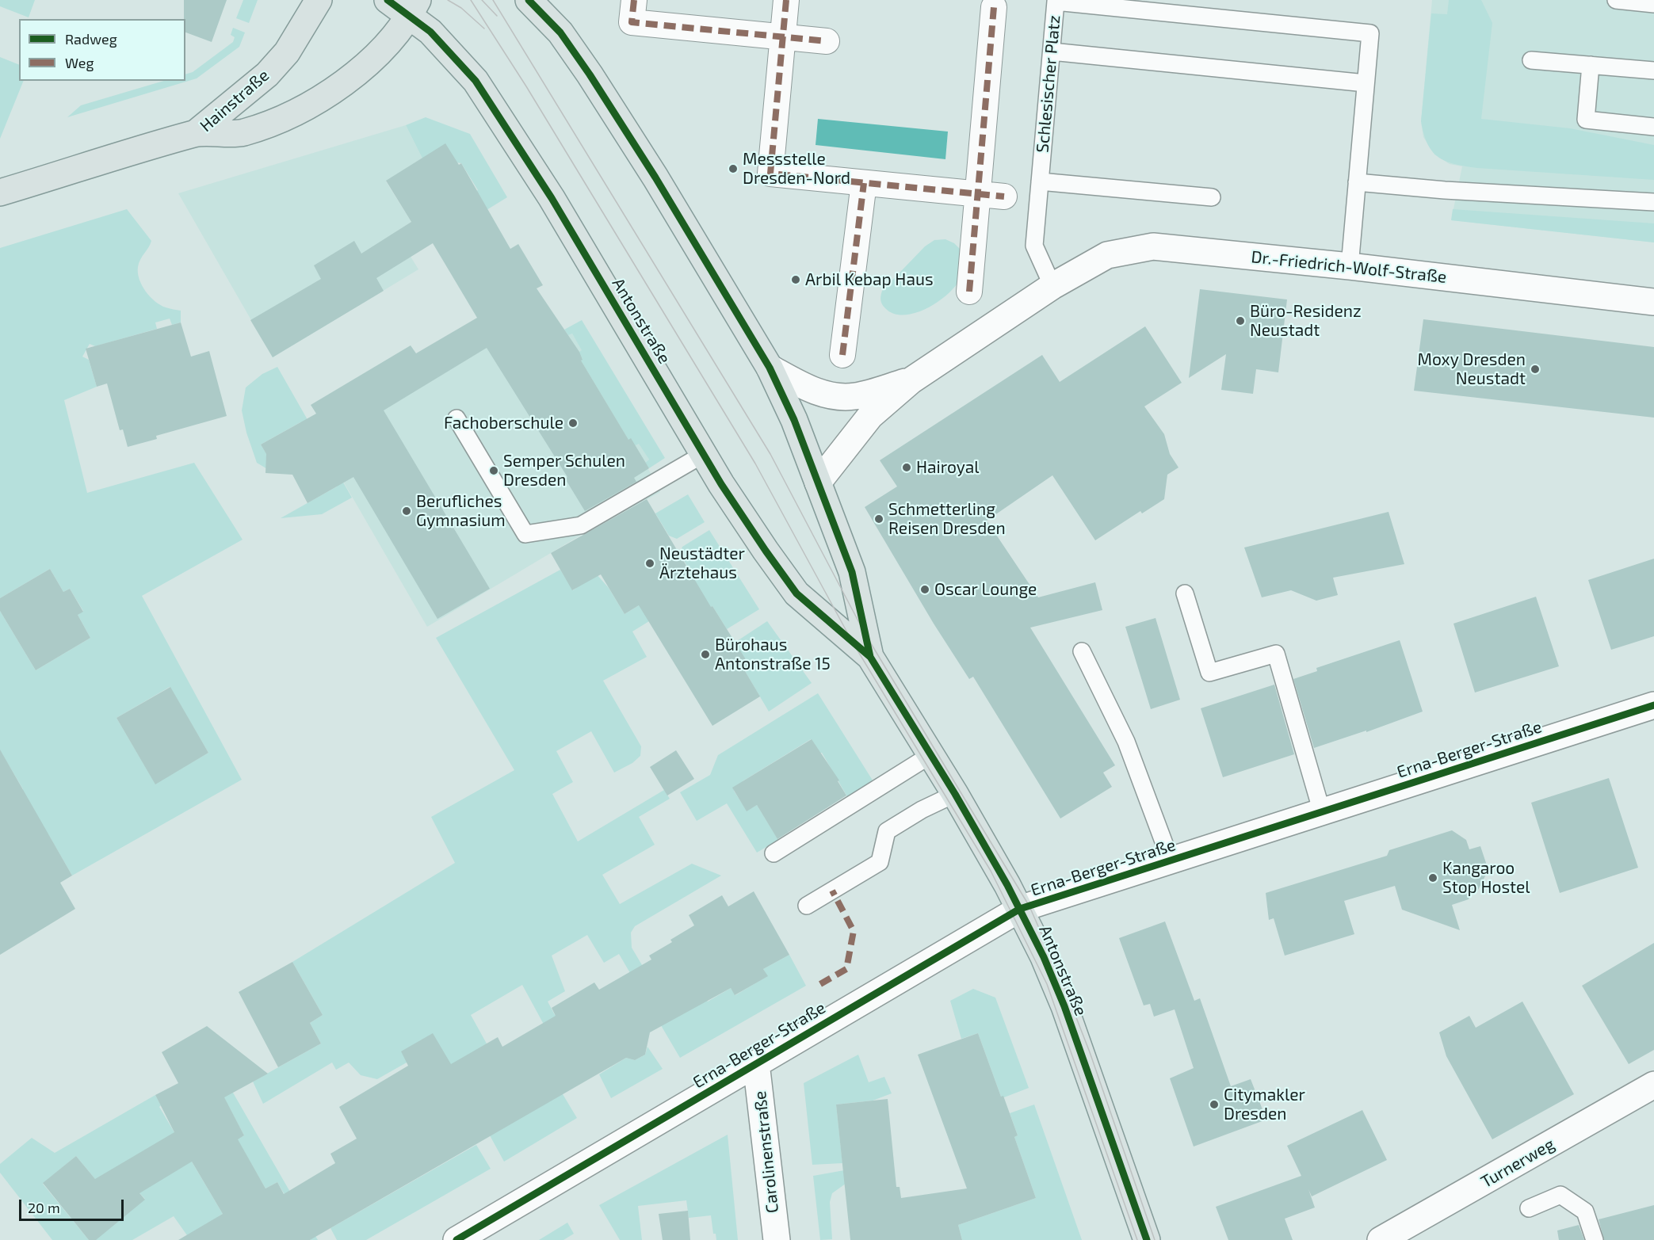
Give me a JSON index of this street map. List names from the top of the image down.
{
  "streets": {
    "main road": ["Hainstraße", "Antonstraße"],
    "street": [
      "Dr.-Friedrich-Wolf-Straße",
      "Erna-Berger-Straße",
      "Carolinenstraße",
      "Turnerweg"
    ],
    "lane": ["Schlesischer Platz"]
  },
  "crossings": [
    ["Schlesischer Platz", "Dr.-Friedrich-Wolf-Straße"],
    ["Hainstraße", "Antonstraße"],
    ["Antonstraße", "Erna-Berger-Straße"],
    ["Erna-Berger-Straße", "Carolinenstraße"]
  ],
  "places": [
    "Messstelle Dresden-Nord",
    "Arbil Kebap Haus",
    "Büro-Residenz Neustadt",
    "Moxy Dresden Neustadt",
    "Fachoberschule",
    "Hairoyal",
    "Semper Schulen Dresden",
    "Berufliches Gymnasium",
    "Schmetterling Reisen Dresden",
    "Neustädter Ärztehaus",
    "Oscar Lounge",
    "Bürohaus Antonstraße 15",
    "Kangaroo Stop Hostel",
    "Citymakler Dresden"
  ],
  "legend": ["Radweg", "Weg"],
  "scale_bar": "20 m"
}
